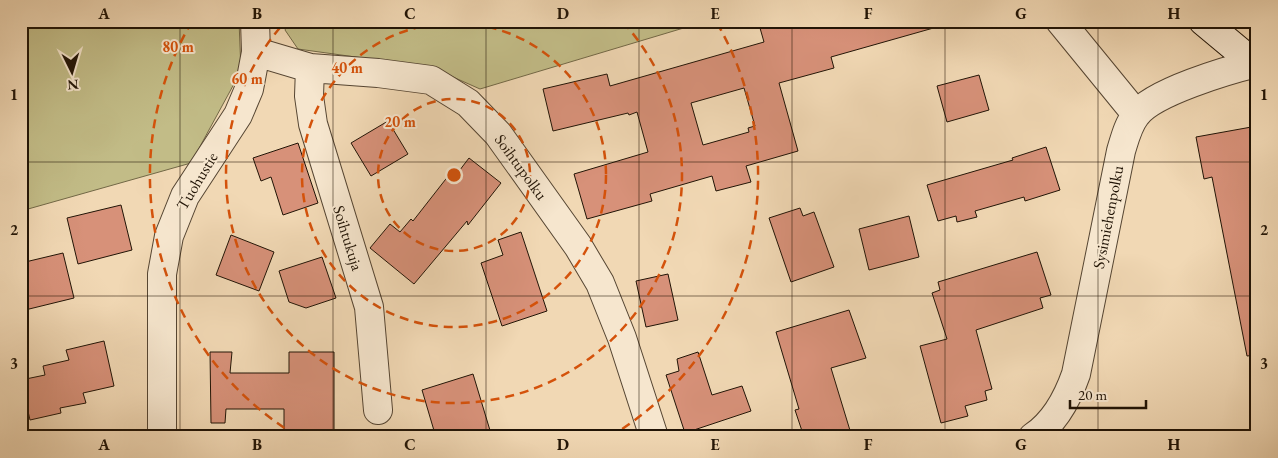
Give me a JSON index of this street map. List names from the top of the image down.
{
  "streets": {
    "street": [
      "Soihtupolku",
      "Tuohustie",
      "Sysimiehenpolku",
      "Soihtukuja"
    ]
  },
  "crossings": [
    ["Soihtupolku", "Tuohustie"],
    ["Soihtupolku", "Soihtukuja"]
  ],
  "scale_bar": "20 m",
  "north": "bottom",
  "grid": {
    "columns": [
      "A",
      "B",
      "C",
      "D",
      "E",
      "F",
      "G",
      "H"
    ],
    "rows": ["1", "2", "3"]
  },
  "rings": [
    "80 m",
    "40 m",
    "60 m",
    "20 m"
  ]
}
